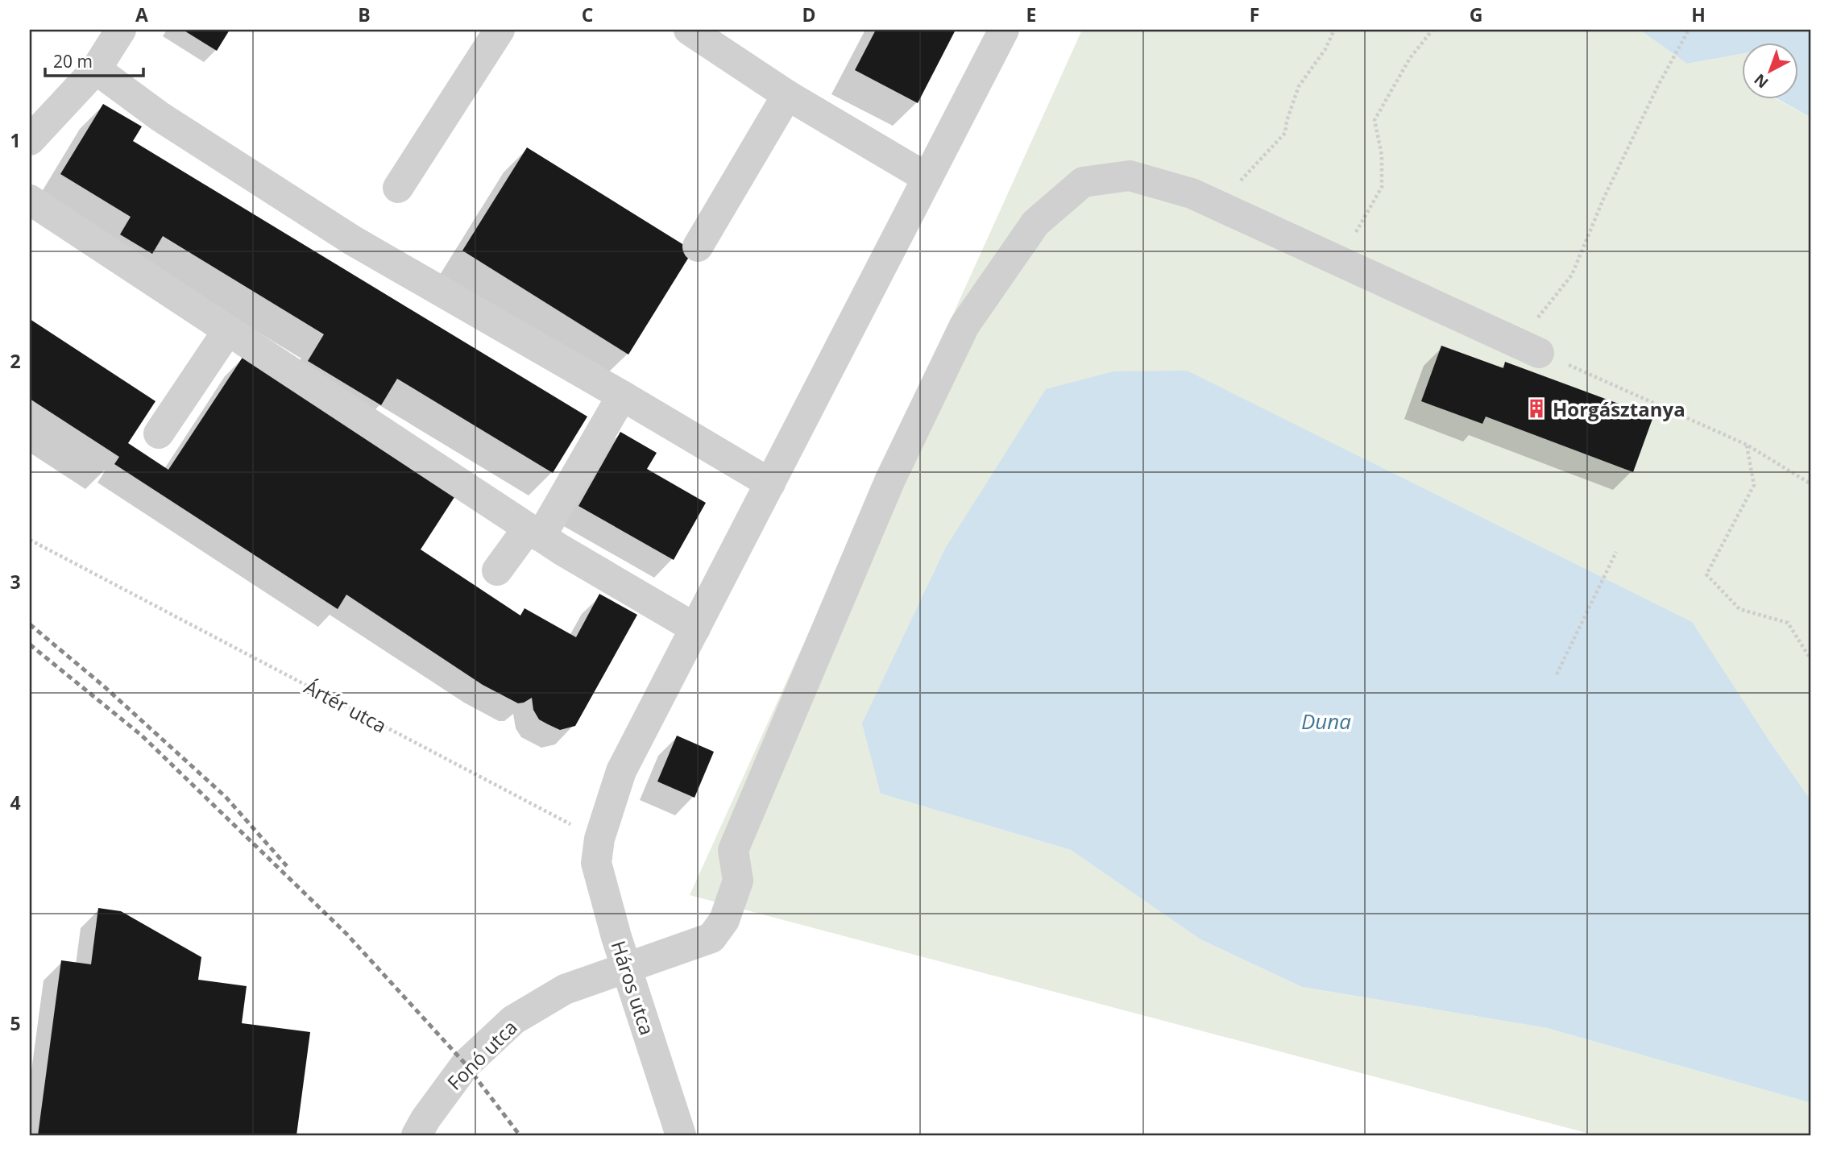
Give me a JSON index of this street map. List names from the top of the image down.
{
  "streets": {
    "street": ["Háros utca", "Fonó utca"],
    "path": ["Ártér utca"]
  },
  "crossings": [
    ["Ártér utca", "Háros utca"],
    ["Háros utca", "Fonó utca"]
  ],
  "water": ["Duna"],
  "places": {
    "building": ["Horgásztanya"]
  },
  "scale_bar": "20 m",
  "north": "bottom left",
  "grid": {
    "columns": [
      "A",
      "B",
      "C",
      "D",
      "E",
      "F",
      "G",
      "H"
    ],
    "rows": [
      "1",
      "2",
      "3",
      "4",
      "5"
    ]
  }
}
